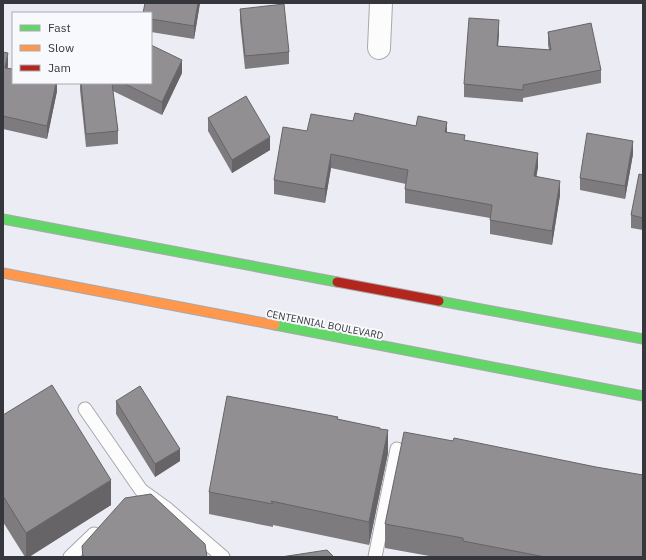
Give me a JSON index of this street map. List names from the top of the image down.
{
  "streets": {
    "main road": ["CENTENNIAL BOULEVARD"]
  },
  "legend": ["Fast", "Slow", "Jam"]
}
